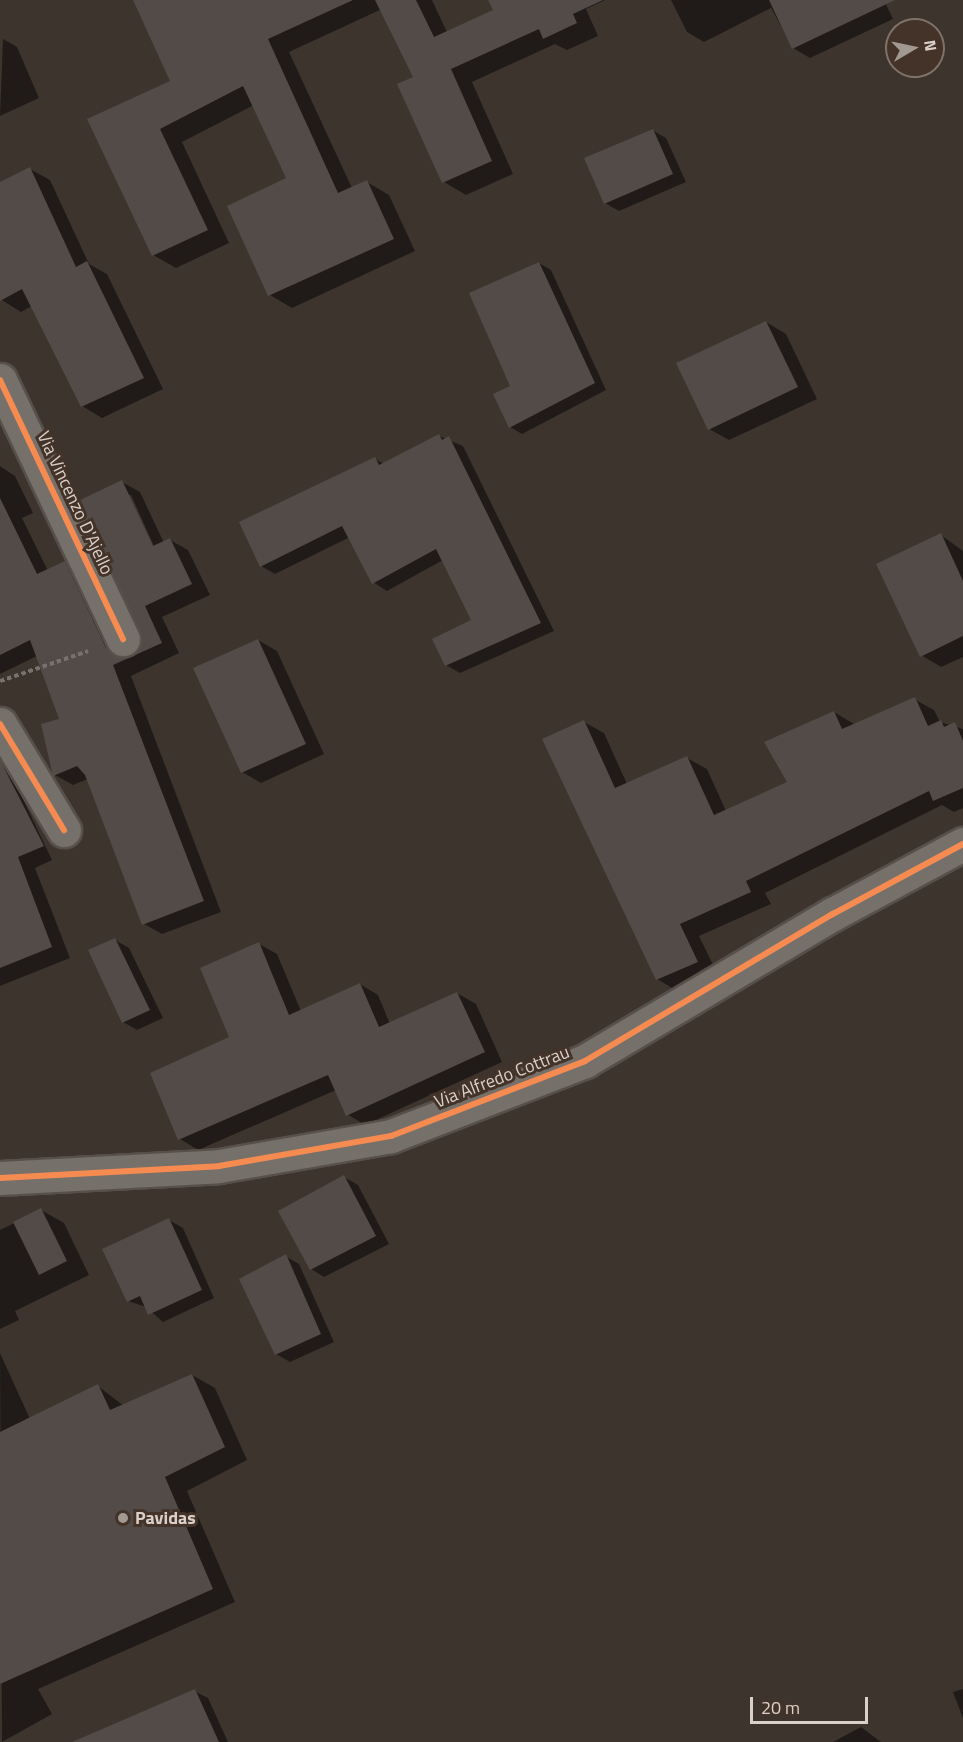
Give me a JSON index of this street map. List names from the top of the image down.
{
  "streets": {
    "street": ["Via Vincenzo D'Ajello", "Via Alfredo Cottrau"]
  },
  "places": ["Pavidas"],
  "scale_bar": "20 m",
  "north": "right"
}
